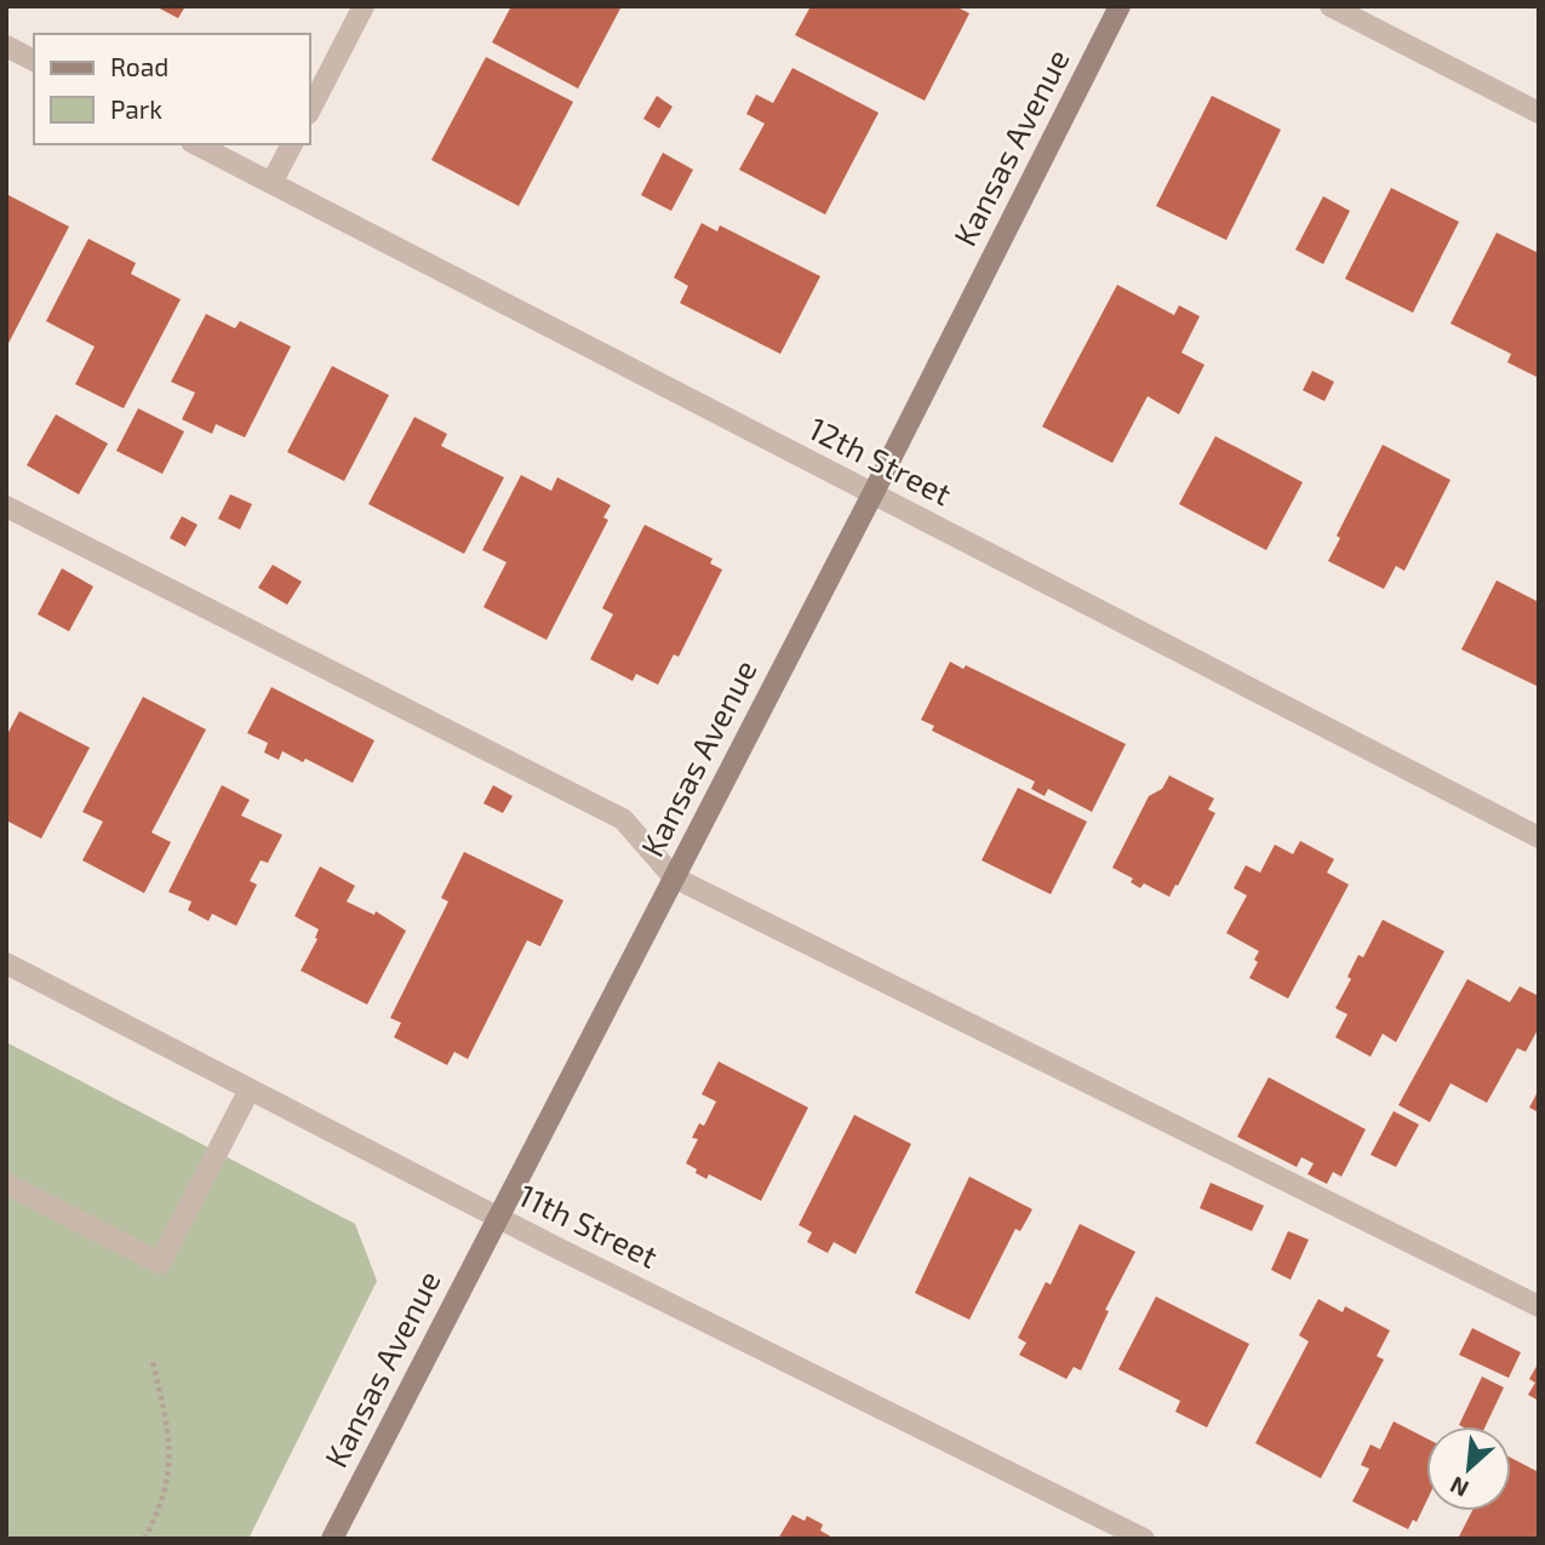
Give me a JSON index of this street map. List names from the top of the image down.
{
  "streets": {
    "street": ["Kansas Avenue", "12th Street", "11th Street"]
  },
  "crossings": [
    ["Kansas Avenue", "12th Street"],
    ["Kansas Avenue", "11th Street"]
  ],
  "legend": ["Road", "Park"],
  "north": "bottom left"
}
